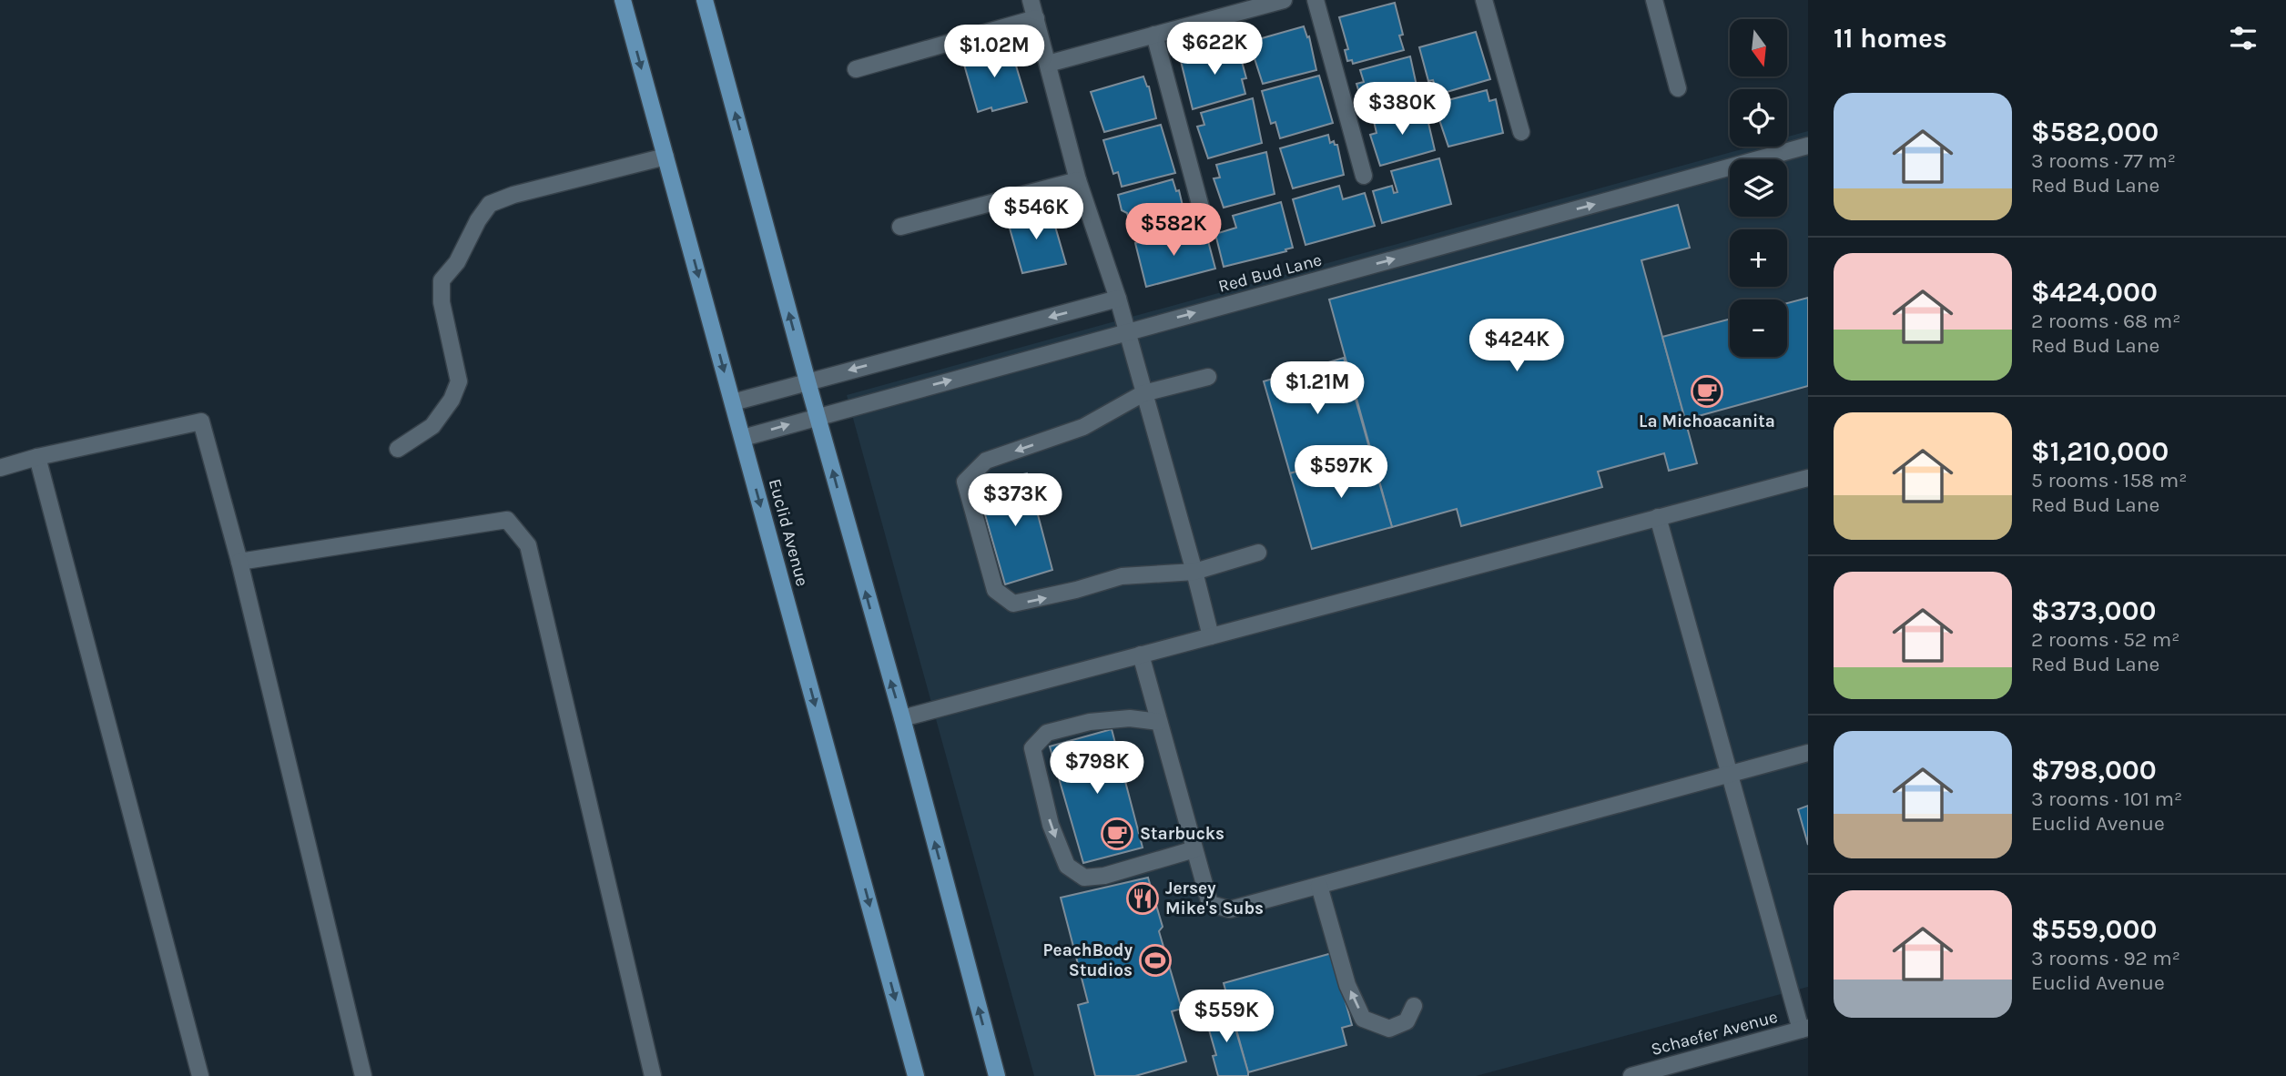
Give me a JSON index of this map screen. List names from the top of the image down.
{
  "streets": {
    "main road": ["Euclid Avenue"],
    "street": ["Red Bud Lane", "Schaefer Avenue"]
  },
  "crossings": [
    ["Red Bud Lane", "Euclid Avenue"]
  ],
  "places": {
    "cafe": ["La Michoacanita", "Starbucks"],
    "restaurant": ["Jersey Mike's Subs"],
    "sports": ["PeachBody Studios"]
  },
  "north": "bottom",
  "page": {
    "heading": "11 homes",
    "map_buttons": ["+", "−"],
    "price": [
      "$622K",
      "$1.02M",
      "$380K",
      "$546K",
      "$582K",
      "$424K",
      "$1.21M",
      "$597K",
      "$373K",
      "$798K",
      "$559K"
    ],
    "list": [
      {
        "name": "$582,000",
        "note": "3 rooms · 77 m² · Red Bud Lane"
      },
      {
        "name": "$424,000",
        "note": "2 rooms · 68 m² · Red Bud Lane"
      },
      {
        "name": "$1,210,000",
        "note": "5 rooms · 158 m² · Red Bud Lane"
      },
      {
        "name": "$373,000",
        "note": "2 rooms · 52 m² · Red Bud Lane"
      },
      {
        "name": "$798,000",
        "note": "3 rooms · 101 m² · Euclid Avenue"
      },
      {
        "name": "$559,000",
        "note": "3 rooms · 92 m² · Euclid Avenue"
      }
    ]
  }
}
